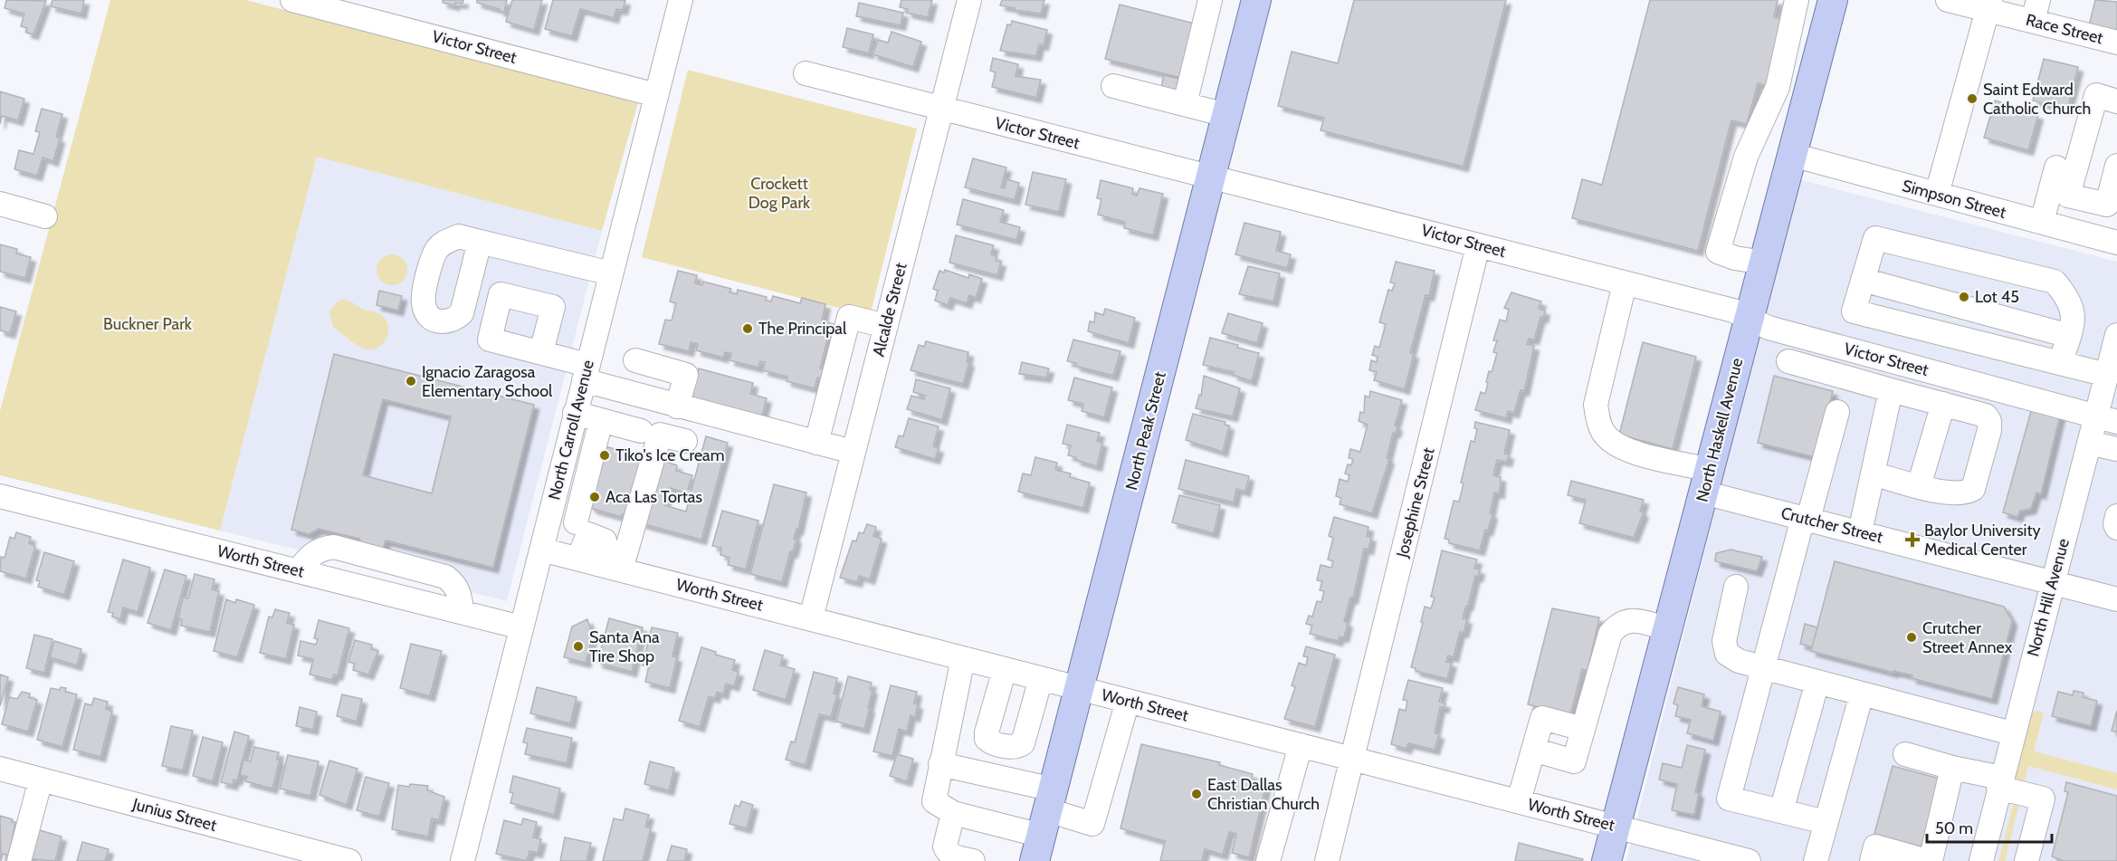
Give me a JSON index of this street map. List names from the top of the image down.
{
  "streets": {
    "main road": ["North Haskell Avenue", "North Peak Street"],
    "street": [
      "Race Street",
      "Victor Street",
      "Simpson Street",
      "Alcalde Street",
      "North Carroll Avenue",
      "Josephine Street",
      "Crutcher Street",
      "Worth Street",
      "North Hill Avenue",
      "Junius Street"
    ]
  },
  "crossings": [
    ["Victor Street", "Alcalde Street"],
    ["Victor Street", "North Carroll Avenue"],
    ["Victor Street", "North Haskell Avenue"],
    ["Victor Street", "North Peak Street"],
    ["Victor Street", "Josephine Street"],
    ["Victor Street", "Crutcher Street"],
    ["Victor Street", "North Hill Avenue"],
    ["Simpson Street", "North Haskell Avenue"],
    ["Alcalde Street", "Worth Street"],
    ["North Carroll Avenue", "Worth Street"],
    ["North Haskell Avenue", "Crutcher Street"],
    ["North Haskell Avenue", "Worth Street"],
    ["North Peak Street", "Worth Street"],
    ["Josephine Street", "Worth Street"],
    ["Crutcher Street", "North Hill Avenue"]
  ],
  "parks": ["Crockett Dog Park", "Buckner Park"],
  "places": {
    "other": [
      "Saint Edward Catholic Church",
      "Lot 45",
      "The Principal",
      "Ignacio Zaragosa Elementary School",
      "Tiko's Ice Cream",
      "Aca Las Tortas",
      "Crutcher Street Annex",
      "Santa Ana Tire Shop",
      "East Dallas Christian Church"
    ],
    "health": ["Baylor University Medical Center"]
  },
  "scale_bar": "50 m"
}
